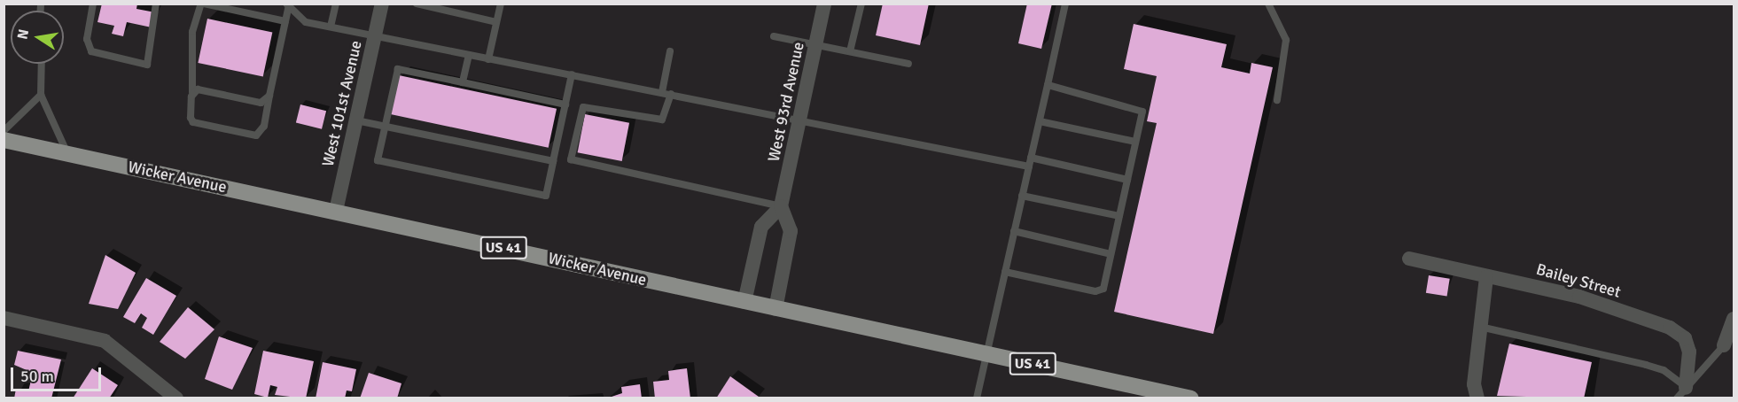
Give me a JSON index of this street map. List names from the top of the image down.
{
  "streets": {
    "highway": ["Wicker Avenue", "US 41"],
    "street": ["West 93rd Avenue", "West 101st Avenue", "Bailey Street"]
  },
  "crossings": [
    ["West 101st Avenue", "Wicker Avenue"]
  ],
  "scale_bar": "50 m",
  "north": "left"
}
